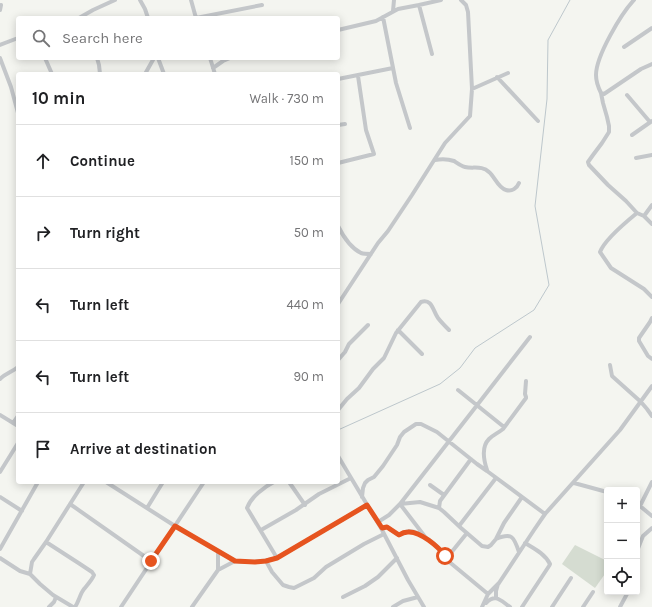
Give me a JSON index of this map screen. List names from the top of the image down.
{
  "page": {
    "search": "Search here",
    "heading": ["10 min", "Walk · 730 m"],
    "list": [
      ["Continue", "150 m"],
      ["Turn right", "50 m"],
      ["Turn left", "440 m"],
      ["Turn left", "90 m"],
      "Arrive at destination"
    ],
    "map_buttons": ["+", "−"]
  }
}
